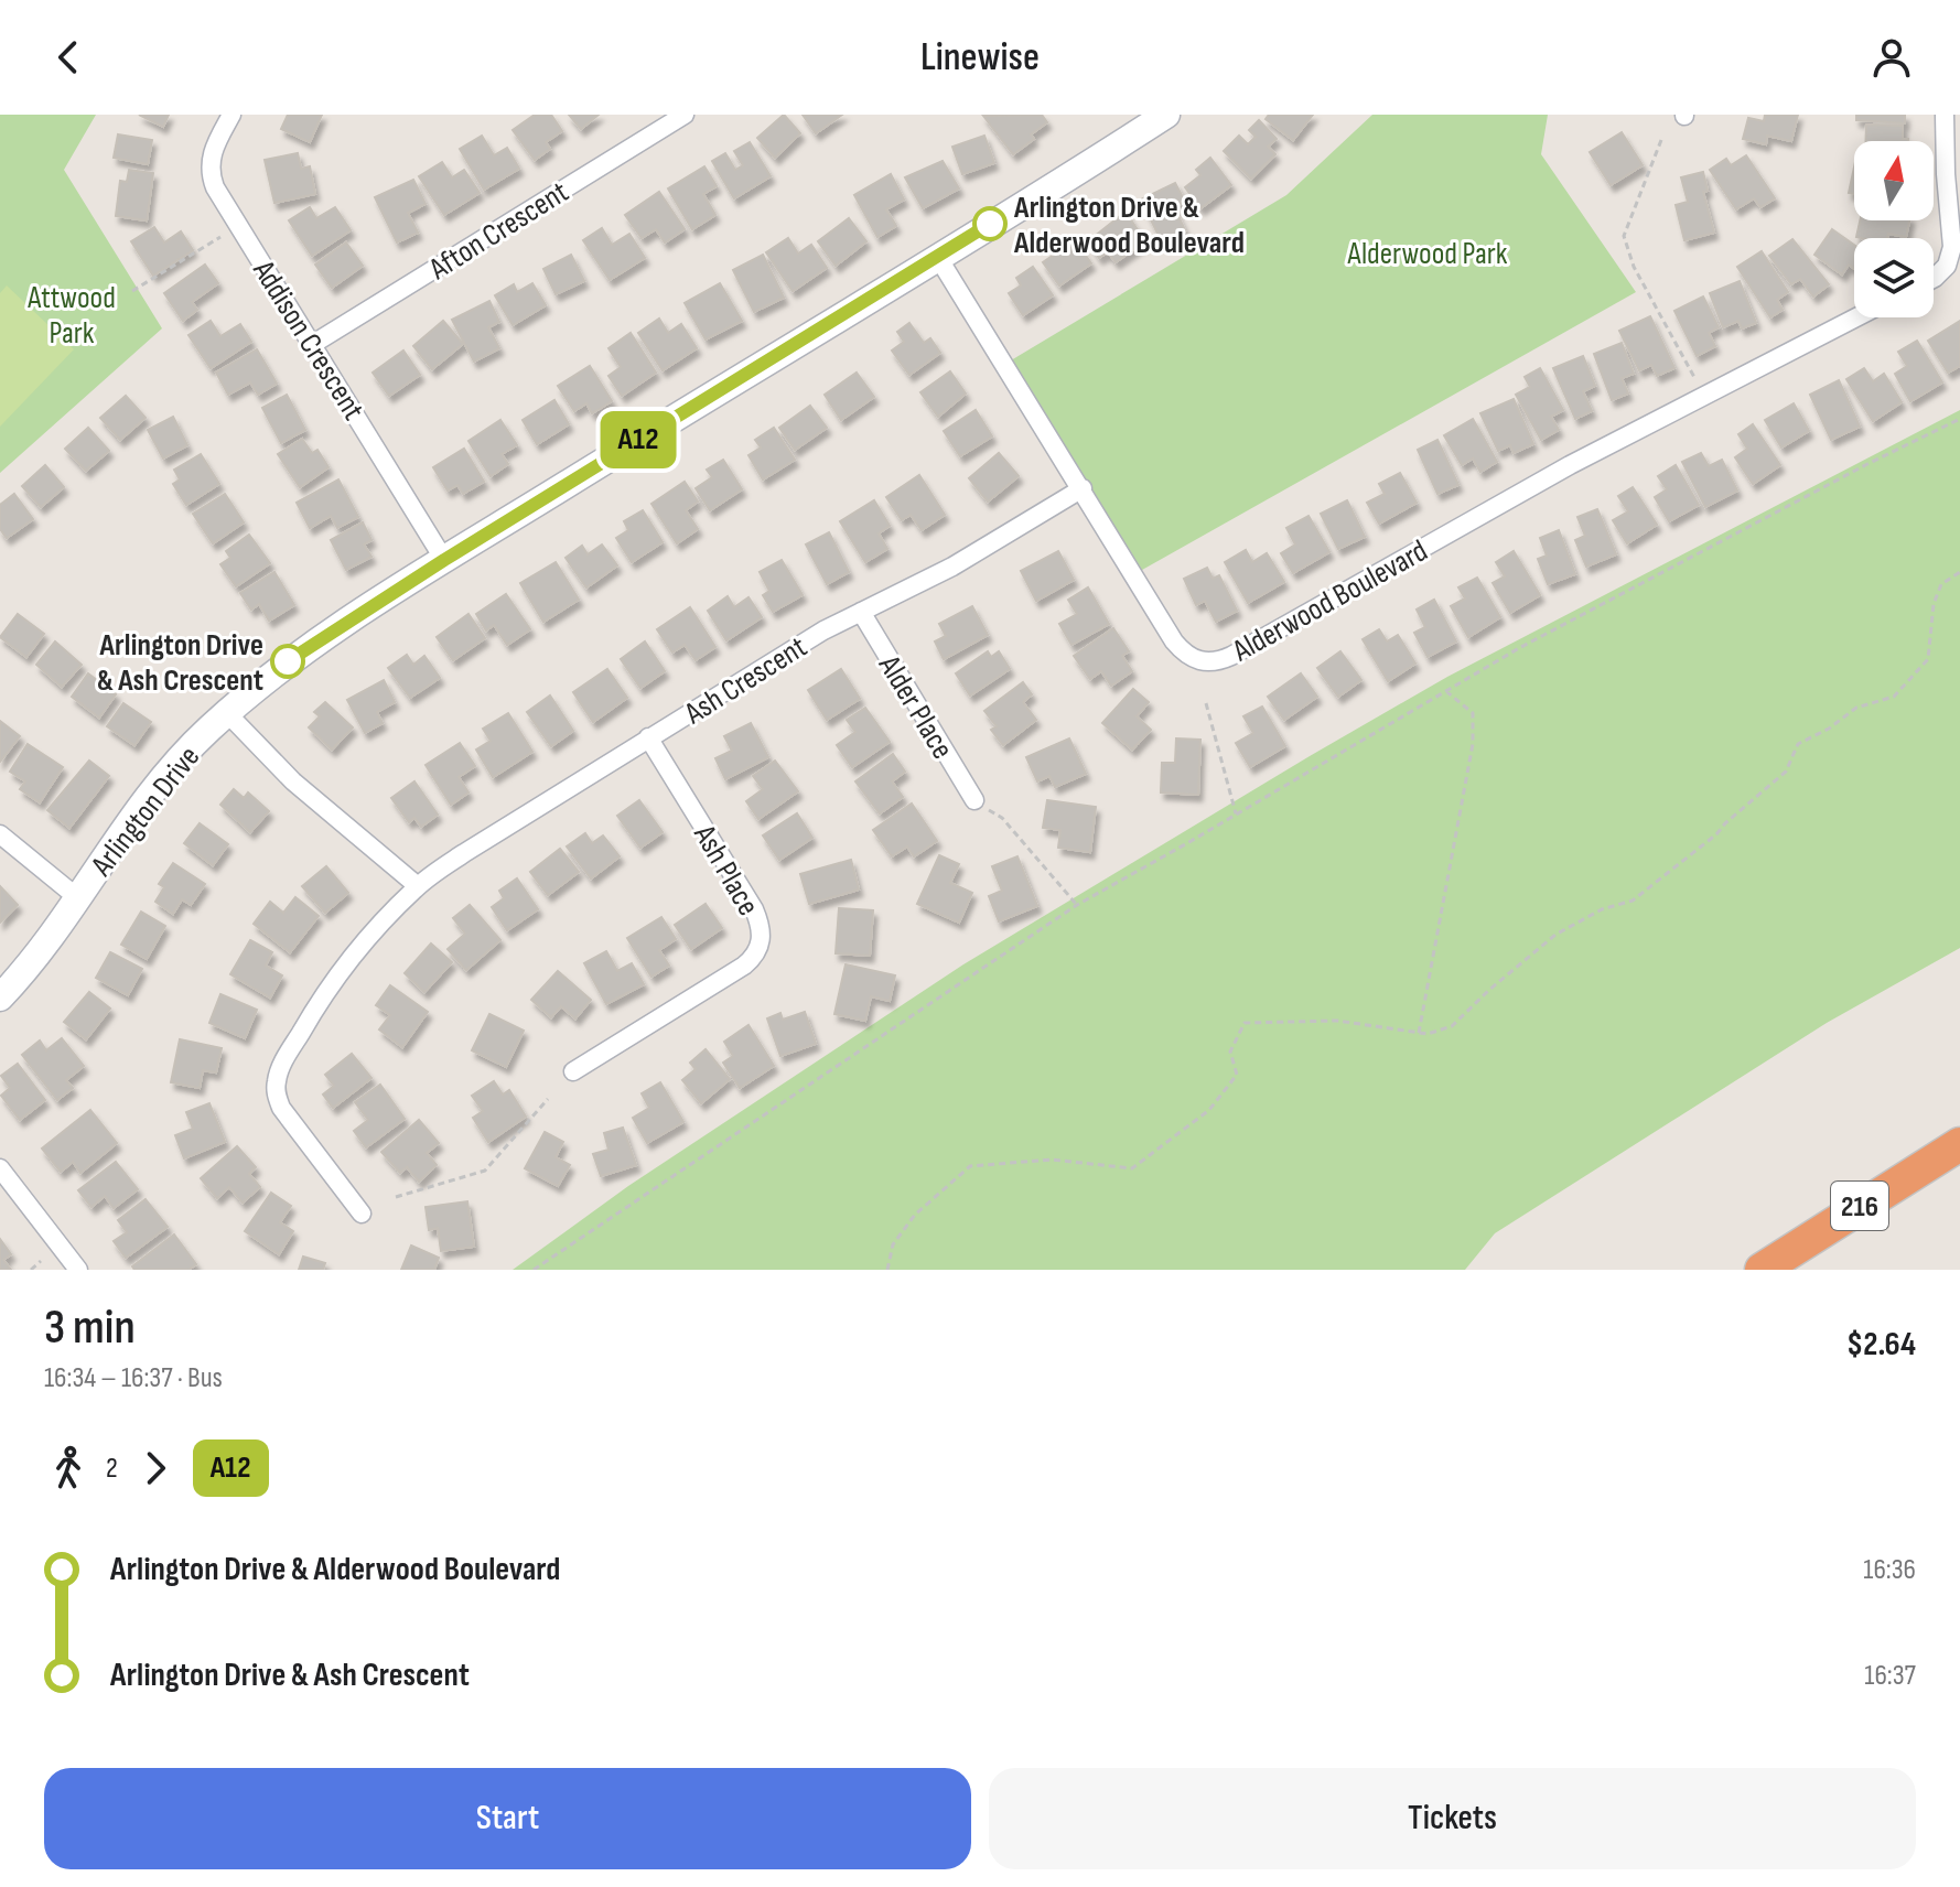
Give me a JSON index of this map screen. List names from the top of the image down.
{
  "streets": {
    "highway": ["216"],
    "street": [
      "Afton Crescent",
      "Addison Crescent",
      "Alderwood Boulevard",
      "Ash Crescent",
      "Alder Place",
      "Arlington Drive",
      "Ash Place"
    ]
  },
  "crossings": [
    ["Afton Crescent", "Addison Crescent"],
    ["Addison Crescent", "Arlington Drive"],
    ["Alderwood Boulevard", "Ash Crescent"],
    ["Alderwood Boulevard", "Arlington Drive"],
    ["Ash Crescent", "Alder Place"],
    ["Ash Crescent", "Ash Place"]
  ],
  "parks": ["Alderwood Park", "Attwood Park"],
  "places": ["Arlington Drive & Alderwood Boulevard", "Arlington Drive & Ash Crescent"],
  "lines": ["bus line A12"],
  "north": "top",
  "page": {
    "header": "Linewise",
    "on_map": "A12",
    "heading": ["3 min", "16:34 – 16:37 · Bus", "$2.64"],
    "legs": ["2", "A12"],
    "list": [
      {
        "name": "Arlington Drive & Alderwood Boulevard",
        "value": "16:36"
      },
      {
        "name": "Arlington Drive & Ash Crescent",
        "value": "16:37"
      }
    ],
    "buttons": ["Start", "Tickets"]
  }
}
